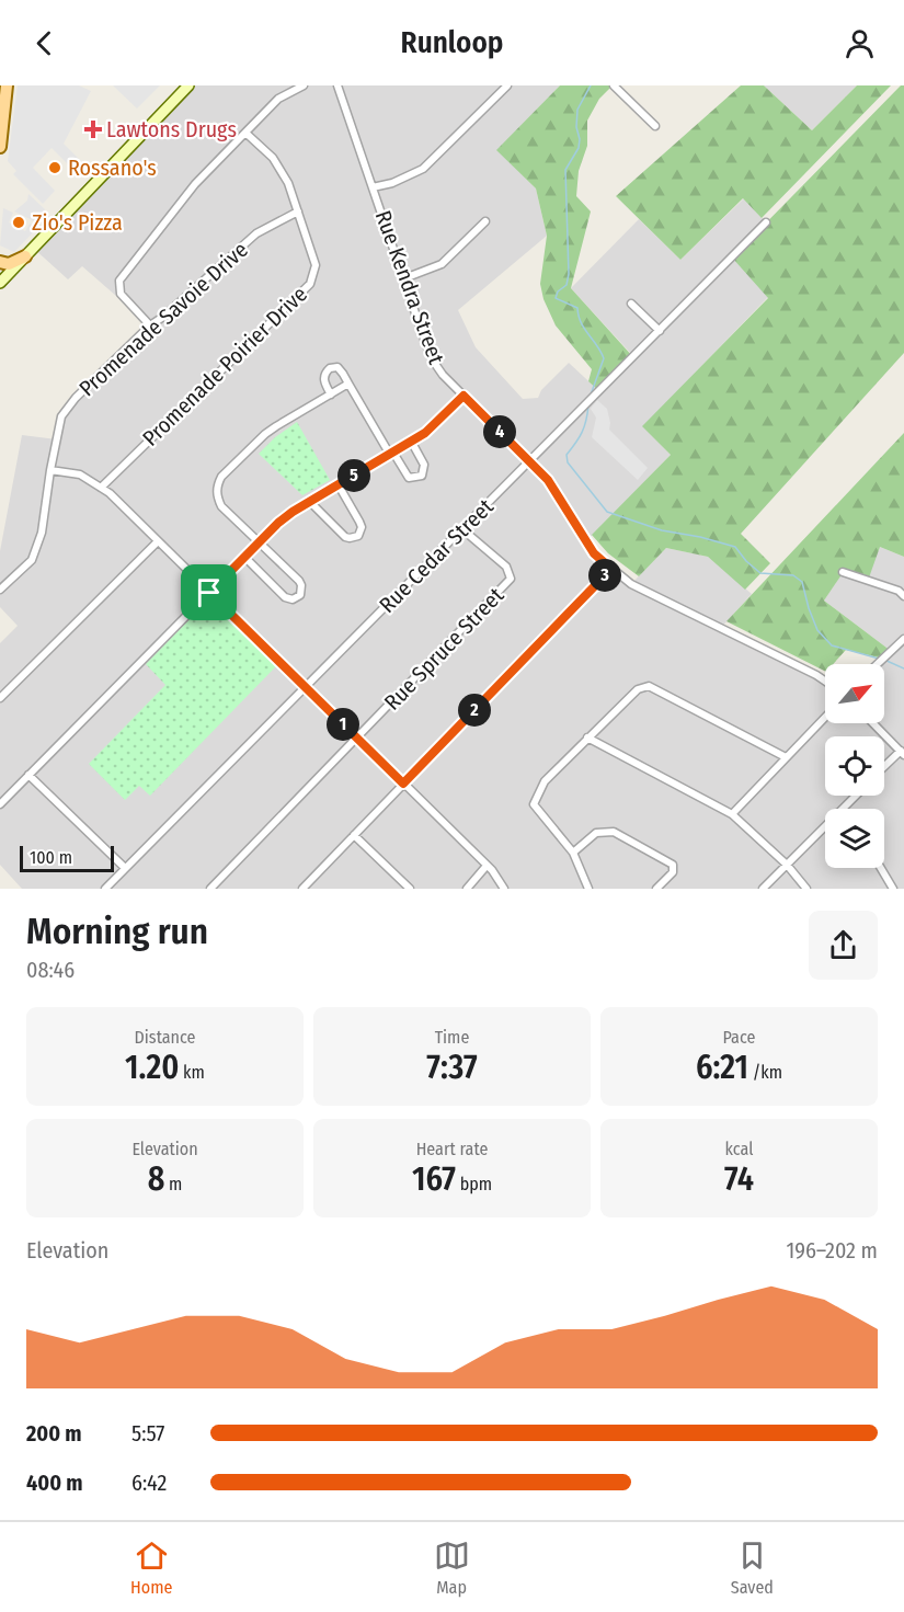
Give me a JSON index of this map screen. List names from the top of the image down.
{
  "streets": {
    "street": [
      "Rue Kendra Street",
      "Promenade Savoie Drive",
      "Promenade Poirier Drive",
      "Rue Cedar Street",
      "Rue Spruce Street"
    ]
  },
  "crossings": [
    ["Rue Kendra Street", "Rue Cedar Street"],
    ["Promenade Savoie Drive", "Promenade Poirier Drive"],
    ["Rue Cedar Street", "Rue Spruce Street"]
  ],
  "places": {
    "health": ["Lawtons Drugs"],
    "other": ["Rossano's", "Zio's Pizza"]
  },
  "scale_bar": "100 m",
  "north": "top right",
  "page": {
    "header": "Runloop",
    "pins": [
      "4",
      "5",
      "3",
      "2",
      "1"
    ],
    "scale": "100 m",
    "heading": ["Morning run", "08:46"],
    "stats": [
      ["Distance", "1.20 km"],
      ["Time", "7:37"],
      ["Pace", "6:21 /km"],
      ["Elevation", "8 m"],
      ["Heart rate", "167 bpm"],
      ["kcal", "74"]
    ],
    "chart": ["Elevation", "196–202 m"],
    "list": [
      {
        "name": "200 m",
        "note": "5:57"
      },
      {
        "name": "400 m",
        "note": "6:42"
      }
    ],
    "tabs": ["Home", "Map", "Saved"]
  }
}
